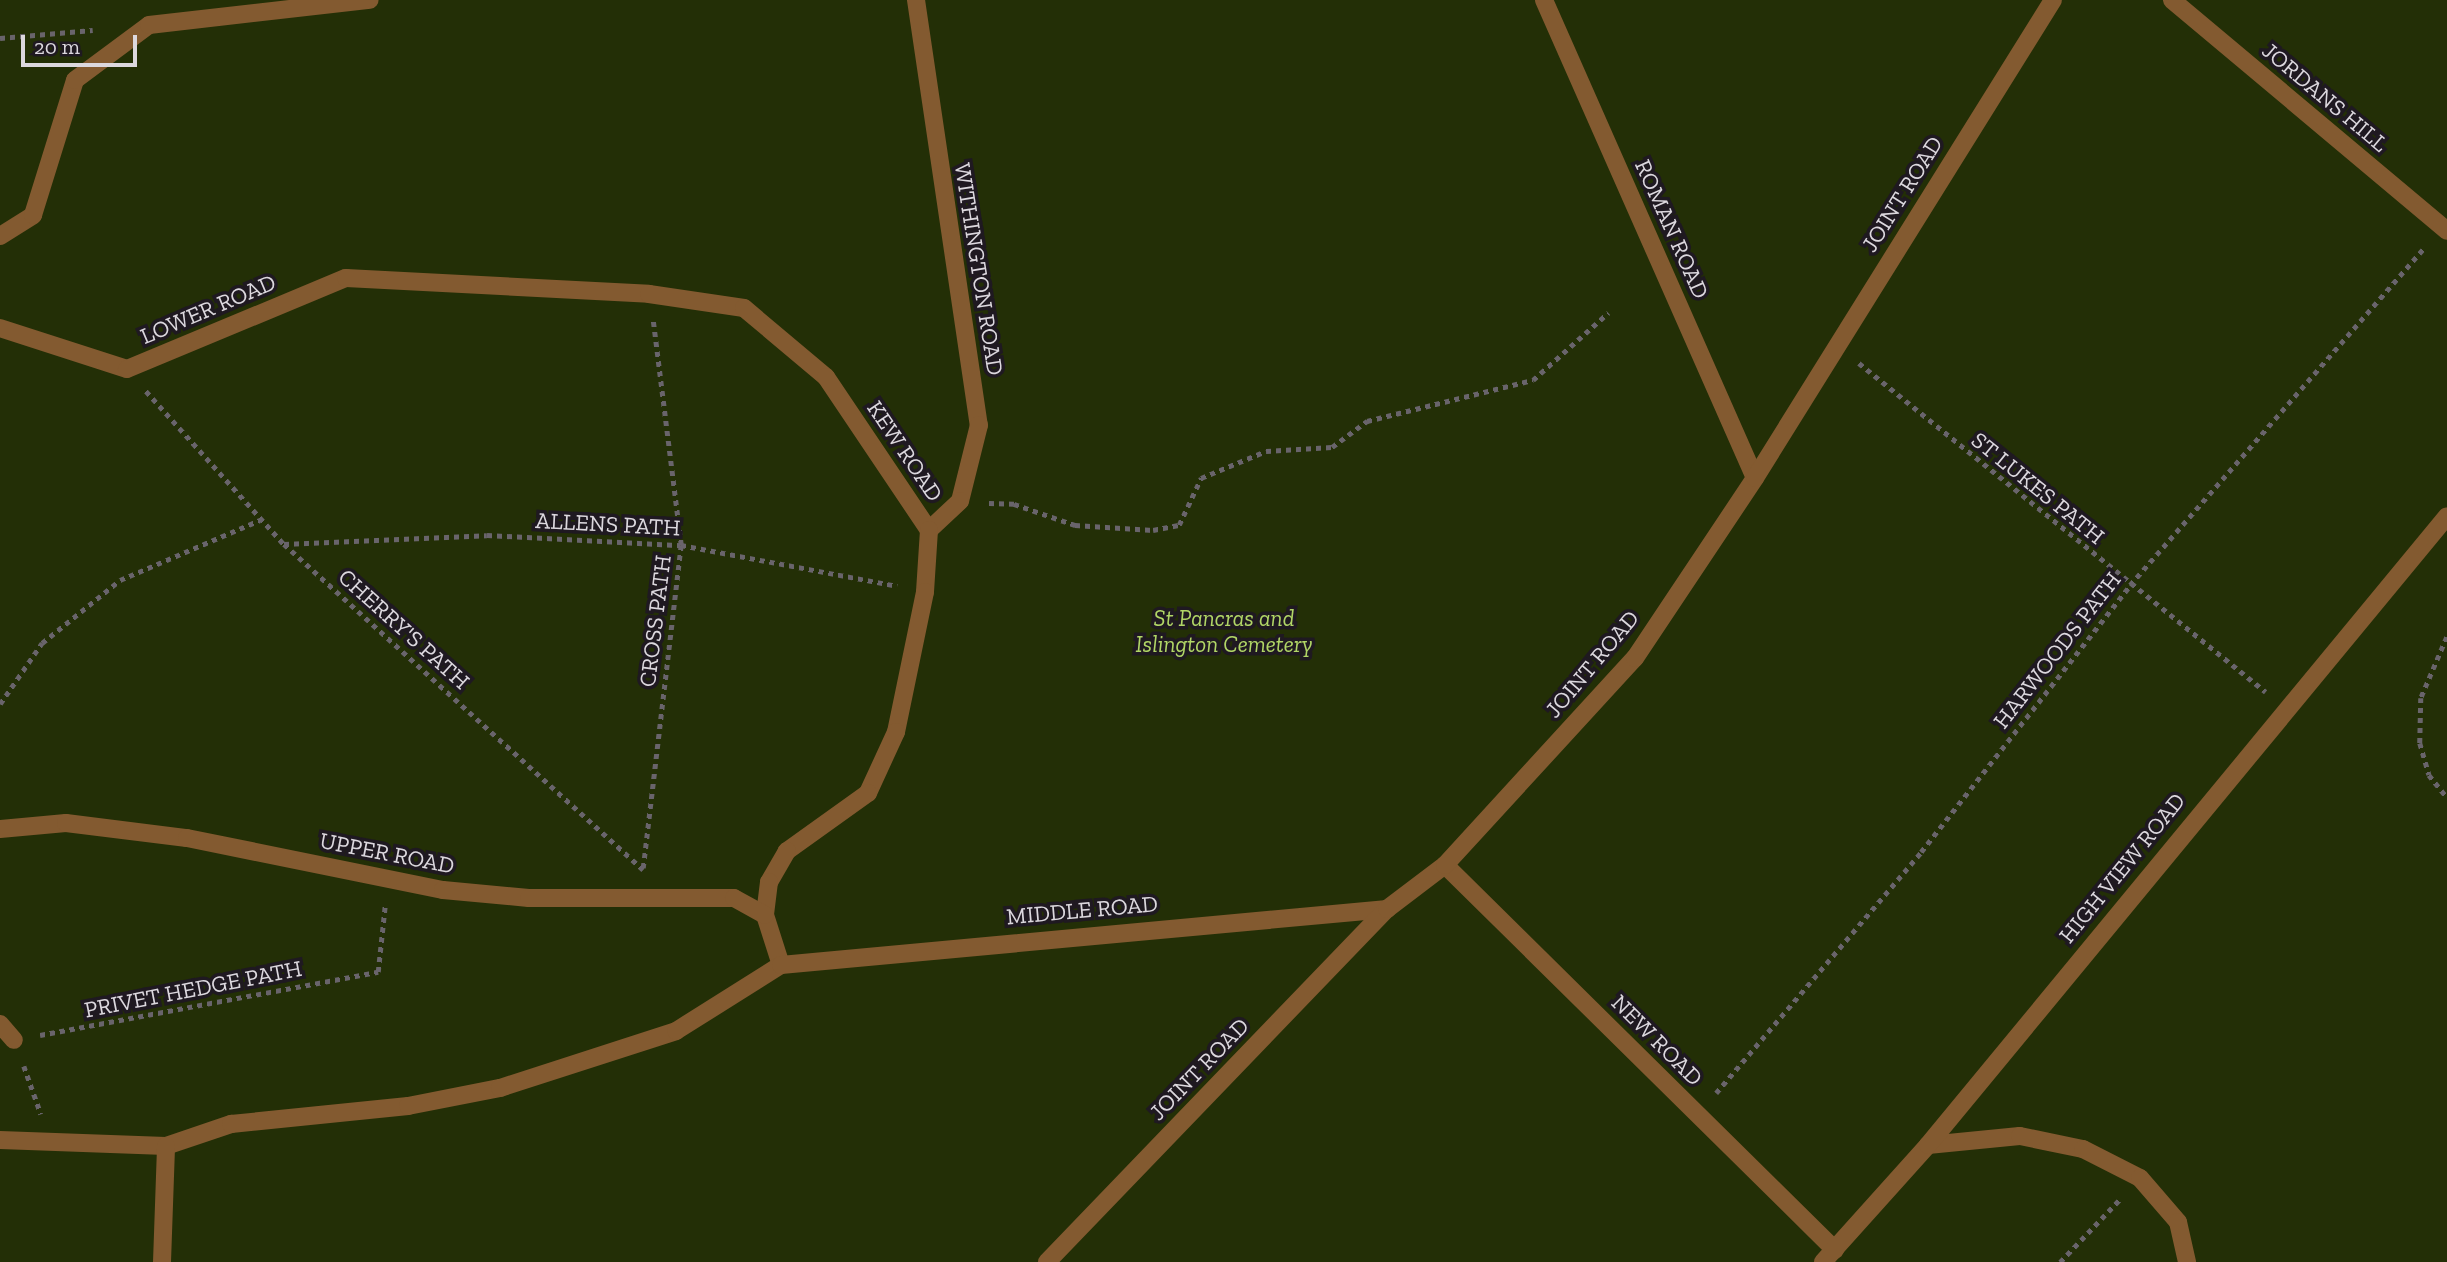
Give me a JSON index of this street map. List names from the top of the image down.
{
  "streets": {
    "lane": [
      "JORDANS HILL",
      "JOINT ROAD",
      "ROMAN ROAD",
      "WITHINGTON ROAD",
      "LOWER ROAD",
      "KEW ROAD",
      "UPPER ROAD",
      "HIGH VIEW ROAD",
      "MIDDLE ROAD",
      "NEW ROAD"
    ],
    "path": [
      "ST LUKES PATH",
      "ALLENS PATH",
      "CROSS PATH",
      "CHERRY'S PATH",
      "HARWOODS PATH",
      "PRIVET HEDGE PATH"
    ]
  },
  "crossings": [
    ["JORDANS HILL", "HARWOODS PATH"],
    ["JOINT ROAD", "ROMAN ROAD"],
    ["JOINT ROAD", "ST LUKES PATH"],
    ["JOINT ROAD", "MIDDLE ROAD"],
    ["JOINT ROAD", "NEW ROAD"],
    ["LOWER ROAD", "KEW ROAD"],
    ["LOWER ROAD", "CHERRY'S PATH"],
    ["KEW ROAD", "ALLENS PATH"],
    ["KEW ROAD", "CROSS PATH"],
    ["KEW ROAD", "UPPER ROAD"],
    ["ST LUKES PATH", "HARWOODS PATH"],
    ["ST LUKES PATH", "HIGH VIEW ROAD"],
    ["ALLENS PATH", "CROSS PATH"],
    ["ALLENS PATH", "CHERRY'S PATH"],
    ["CROSS PATH", "CHERRY'S PATH"],
    ["CHERRY'S PATH", "UPPER ROAD"],
    ["HARWOODS PATH", "NEW ROAD"],
    ["UPPER ROAD", "PRIVET HEDGE PATH"],
    ["HIGH VIEW ROAD", "NEW ROAD"]
  ],
  "parks": ["St Pancras and Islington Cemetery"],
  "scale_bar": "20 m"
}
